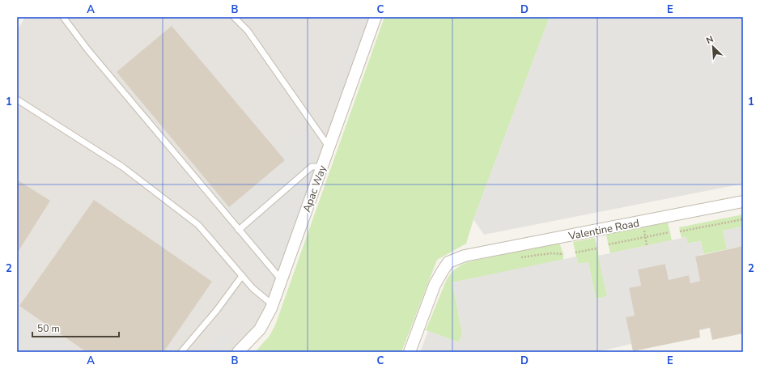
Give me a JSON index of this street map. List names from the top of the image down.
{
  "streets": {
    "street": ["Apac Way", "Valentine Road"]
  },
  "scale_bar": "50 m",
  "north": "top left",
  "grid": {
    "columns": [
      "A",
      "B",
      "C",
      "D",
      "E"
    ],
    "rows": ["1", "2"]
  }
}
